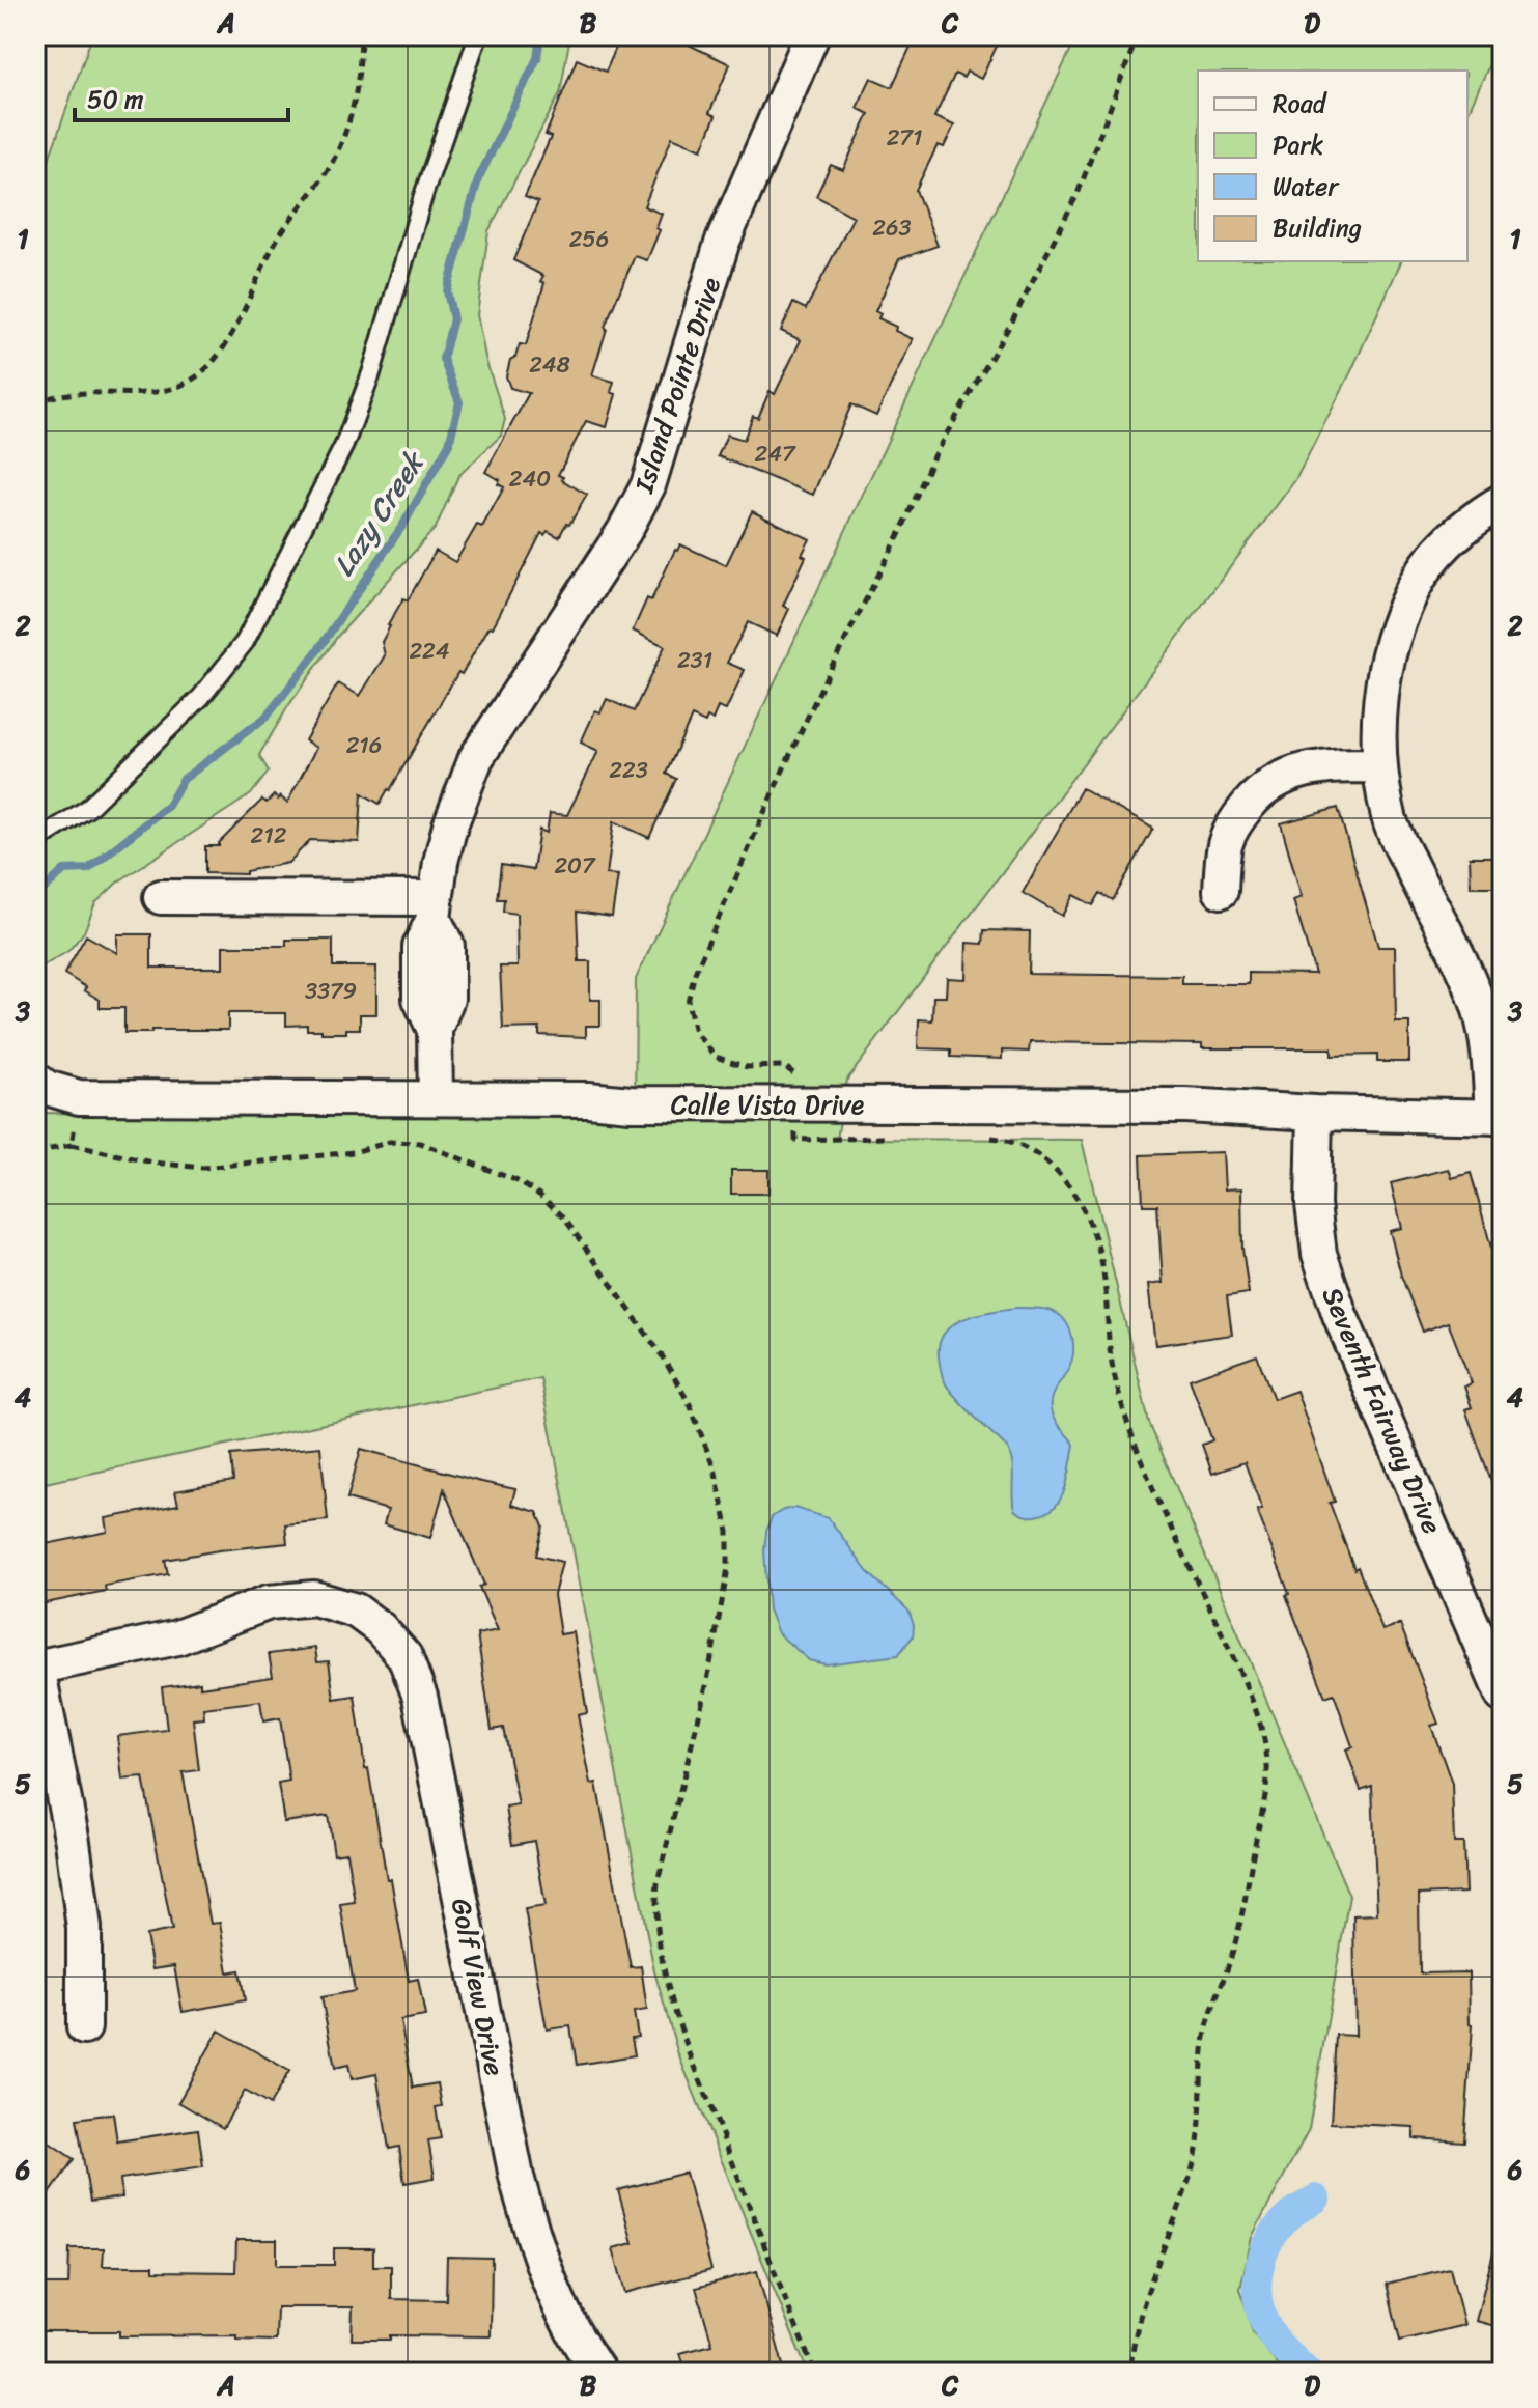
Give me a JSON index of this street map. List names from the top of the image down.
{
  "streets": {
    "street": [
      "Island Pointe Drive",
      "Calle Vista Drive",
      "Seventh Fairway Drive",
      "Golf View Drive"
    ]
  },
  "crossings": [
    ["Calle Vista Drive", "Seventh Fairway Drive"]
  ],
  "water": ["Lazy Creek"],
  "house_numbers": [
    "271",
    "263",
    "256",
    "248",
    "247",
    "240",
    "224",
    "231",
    "216",
    "223",
    "212",
    "207",
    "3379"
  ],
  "legend": [
    "Road",
    "Park",
    "Water",
    "Building"
  ],
  "scale_bar": "50 m",
  "grid": {
    "columns": [
      "A",
      "B",
      "C",
      "D"
    ],
    "rows": [
      "1",
      "2",
      "3",
      "4",
      "5",
      "6"
    ]
  }
}
